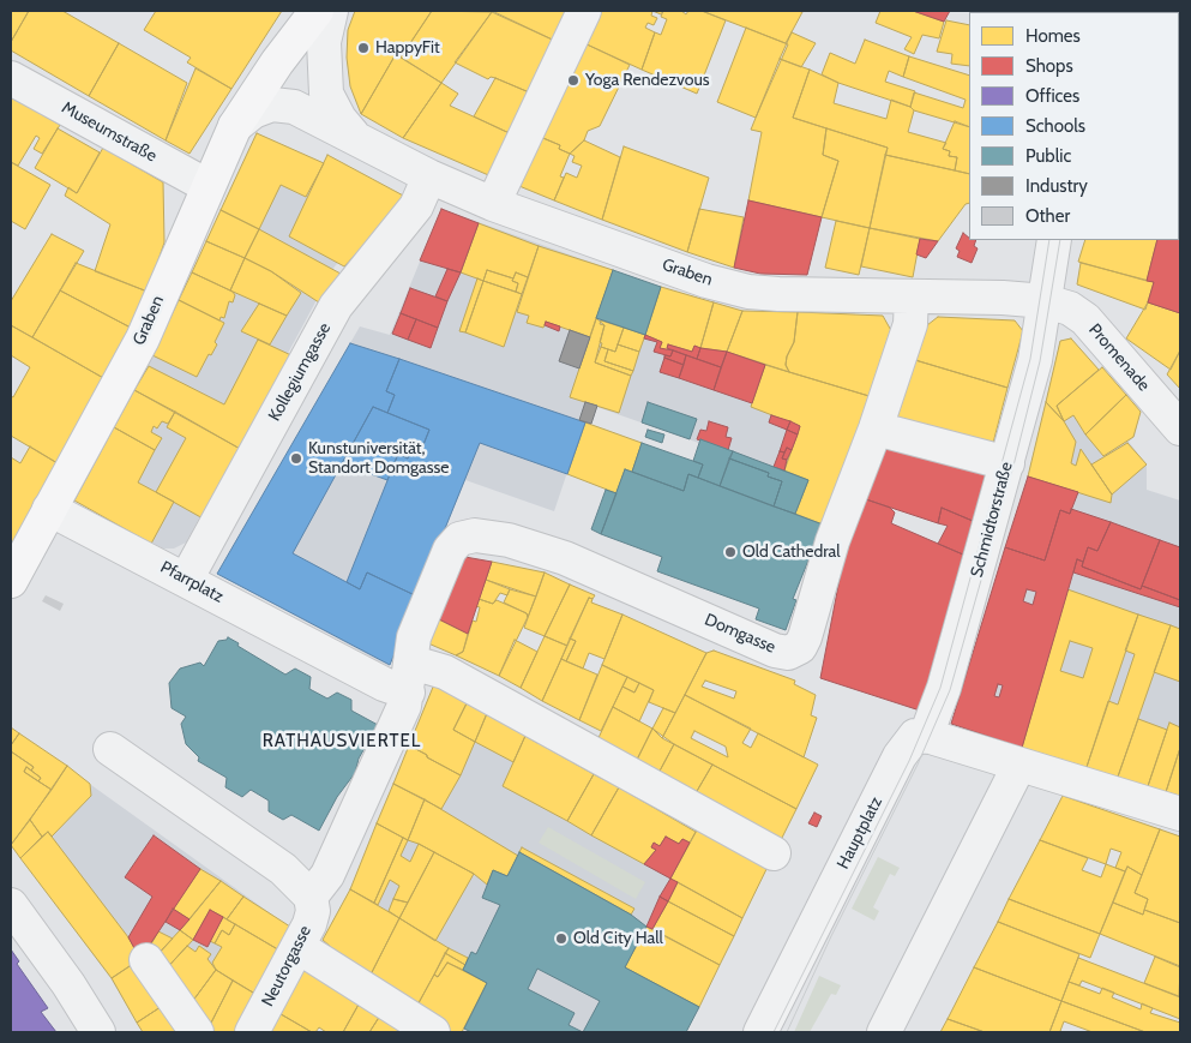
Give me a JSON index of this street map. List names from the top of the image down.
{
  "streets": {
    "main road": ["Graben"],
    "street": [
      "Museumstraße",
      "Promenade",
      "Kollegiumgasse",
      "Schmidtorstraße",
      "Pfarrplatz",
      "Domgasse",
      "Hauptplatz",
      "Neutorgasse"
    ]
  },
  "crossings": [
    ["Museumstraße", "Graben"],
    ["Graben", "Promenade"],
    ["Graben", "Kollegiumgasse"],
    ["Graben", "Schmidtorstraße"],
    ["Graben", "Pfarrplatz"],
    ["Graben", "Domgasse"],
    ["Promenade", "Schmidtorstraße"],
    ["Kollegiumgasse", "Pfarrplatz"],
    ["Schmidtorstraße", "Hauptplatz"],
    ["Pfarrplatz", "Domgasse"]
  ],
  "districts": ["RATHAUSVIERTEL"],
  "places": [
    "HappyFit",
    "Yoga Rendezvous",
    "Kunstuniversität, Standort Domgasse",
    "Old Cathedral",
    "Old City Hall"
  ],
  "legend": [
    "Homes",
    "Shops",
    "Offices",
    "Schools",
    "Public",
    "Industry",
    "Other"
  ]
}
